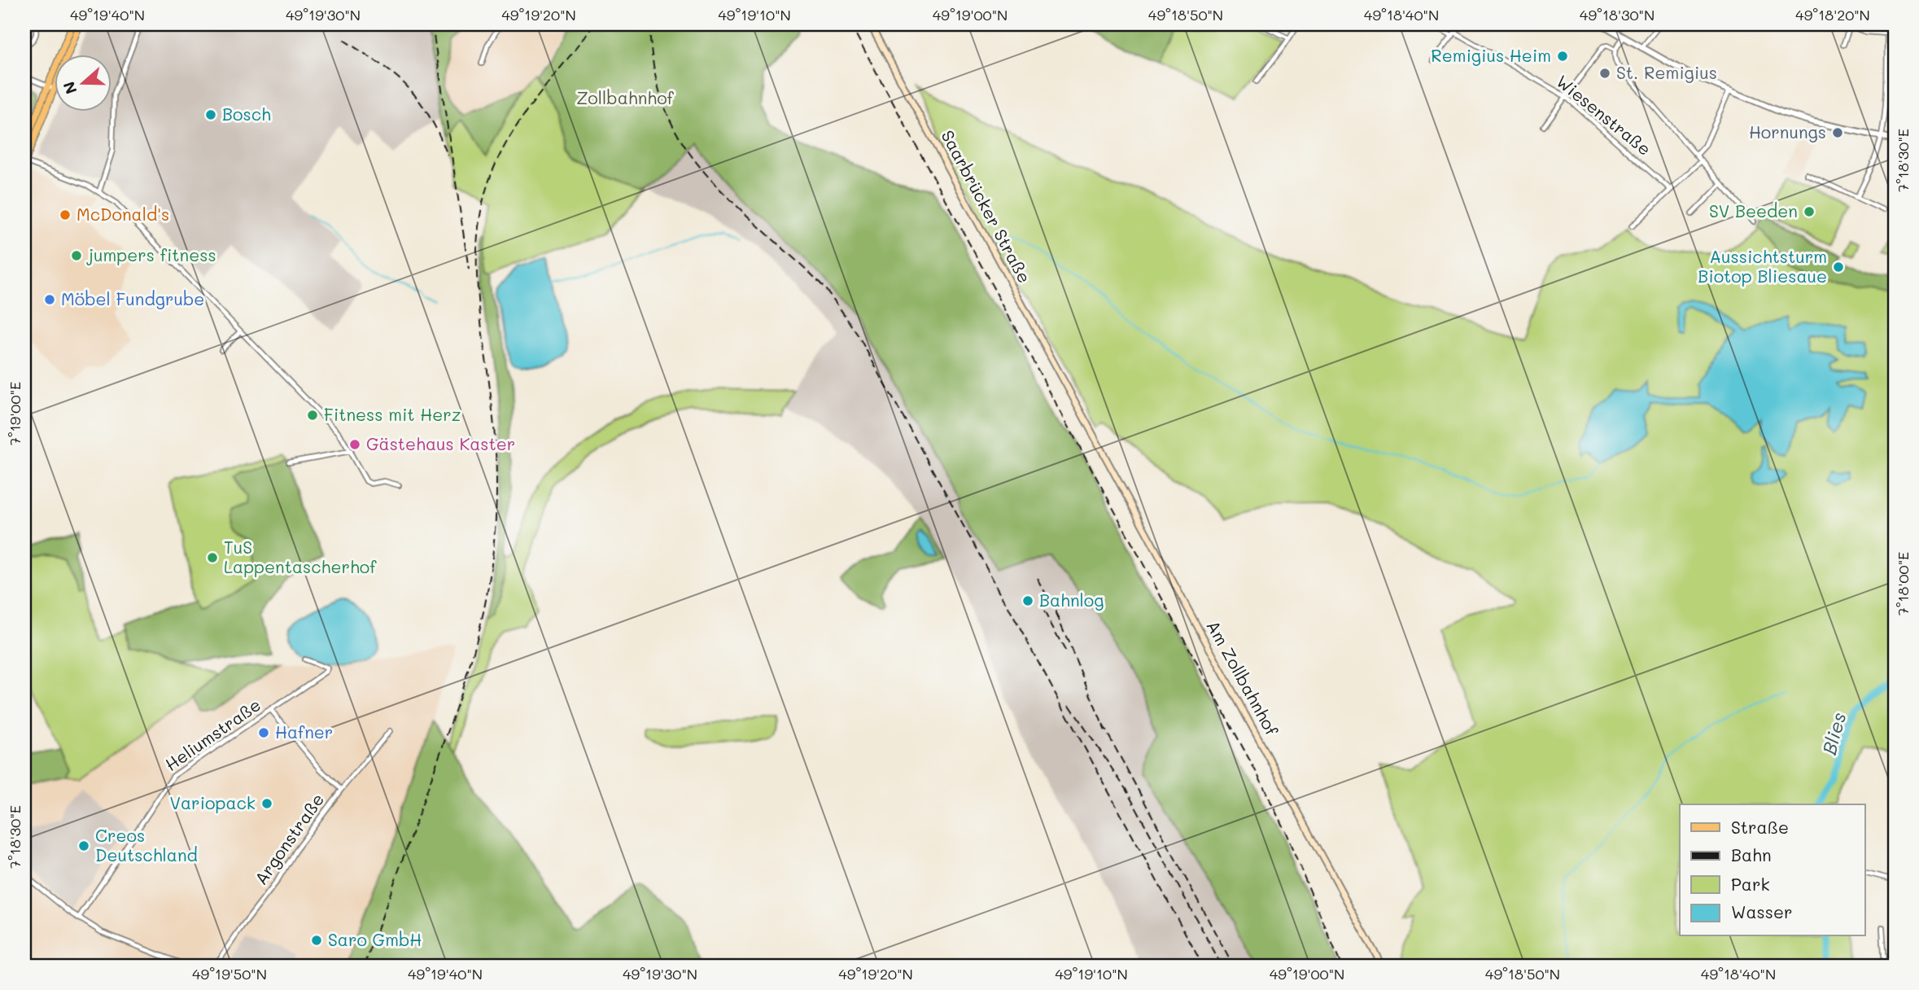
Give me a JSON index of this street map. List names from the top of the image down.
{
  "streets": {
    "main road": ["Saarbrücker Straße", "Am Zollbahnhof"],
    "street": ["Wiesenstraße", "Heliumstraße", "Argonstraße"]
  },
  "crossings": [
    ["Saarbrücker Straße", "Am Zollbahnhof"]
  ],
  "water": ["Blies"],
  "parks": ["Zollbahnhof"],
  "places": [
    "Remigius Heim",
    "St. Remigius",
    "Bosch",
    "Hornungs",
    "SV Beeden",
    "McDonald's",
    "jumpers fitness",
    "Aussichtsturm Biotop Bliesaue",
    "Möbel Fundgrube",
    "Fitness mit Herz",
    "Gästehaus Kaster",
    "TuS Lappentascherhof",
    "Bahnlog",
    "Hafner",
    "Variopack",
    "Creos Deutschland",
    "Saro GmbH"
  ],
  "legend": [
    "Straße",
    "Bahn",
    "Park",
    "Wasser"
  ],
  "north": "left",
  "coordinates": [
    "49°19'40\"N",
    "49°19'30\"N",
    "49°19'20\"N",
    "49°19'10\"N",
    "49°19'00\"N",
    "49°18'50\"N",
    "49°18'40\"N",
    "49°18'30\"N",
    "49°18'20\"N",
    "7°18'30\"E",
    "7°19'00\"E",
    "7°18'00\"E",
    "49°19'50\"N"
  ]
}
